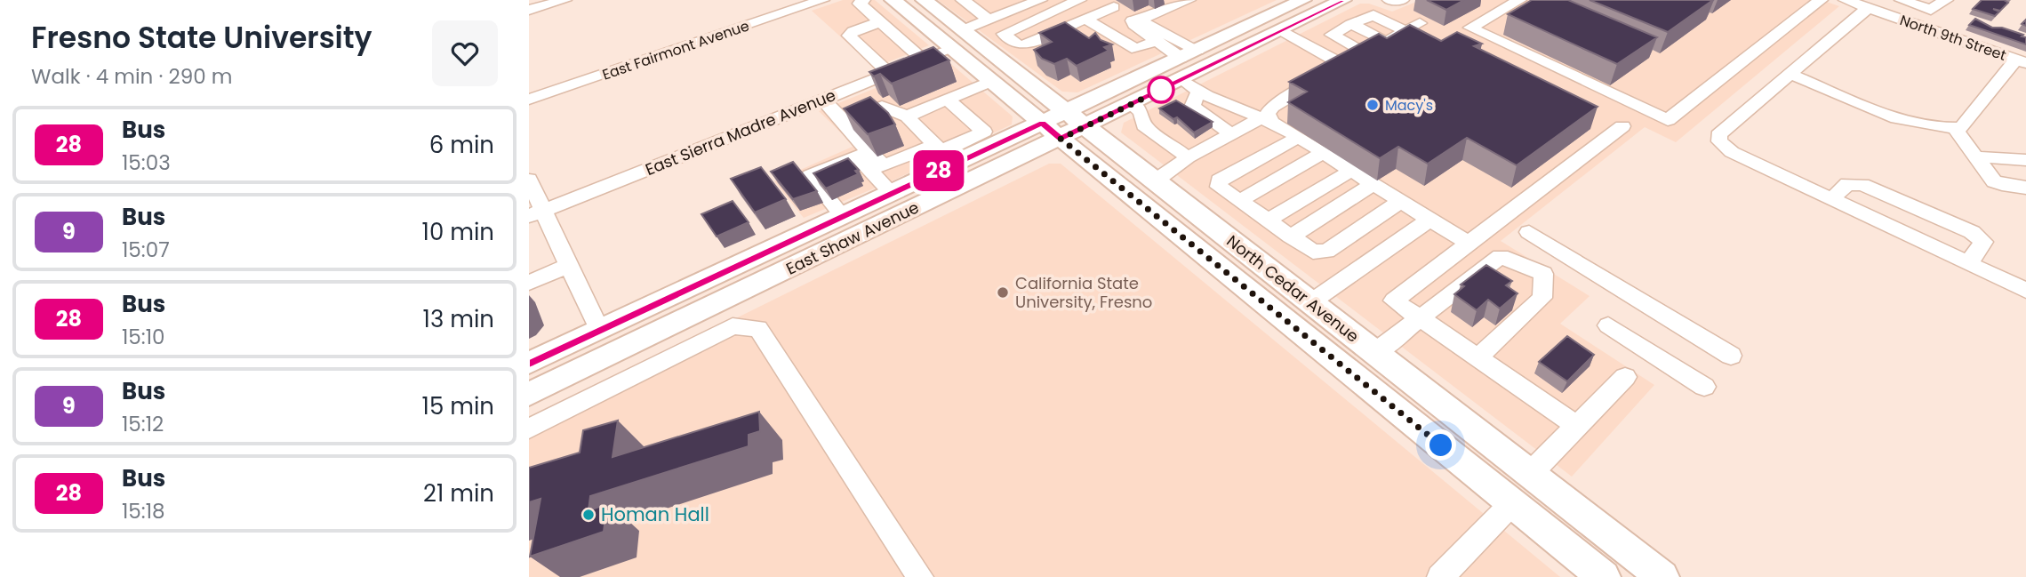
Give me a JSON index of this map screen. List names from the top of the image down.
{
  "streets": {
    "main road": ["East Shaw Avenue", "North Cedar Avenue"],
    "street": ["North 9th Street", "East Fairmont Avenue", "East Sierra Madre Avenue"]
  },
  "crossings": [
    ["East Sierra Madre Avenue", "North Cedar Avenue"],
    ["East Shaw Avenue", "North Cedar Avenue"]
  ],
  "places": ["Macy's", "California State University, Fresno", "Homan Hall"],
  "lines": ["bus line 28"],
  "page": {
    "heading": ["Fresno State University", "Walk · 4 min · 290 m"],
    "on_map": "28",
    "list": [
      {
        "mark": "28",
        "name": "Bus",
        "note": "15:03",
        "value": "6 min"
      },
      {
        "mark": "9",
        "name": "Bus",
        "note": "15:07",
        "value": "10 min"
      },
      {
        "mark": "28",
        "name": "Bus",
        "note": "15:10",
        "value": "13 min"
      },
      {
        "mark": "9",
        "name": "Bus",
        "note": "15:12",
        "value": "15 min"
      },
      {
        "mark": "28",
        "name": "Bus",
        "note": "15:18",
        "value": "21 min"
      }
    ]
  }
}
